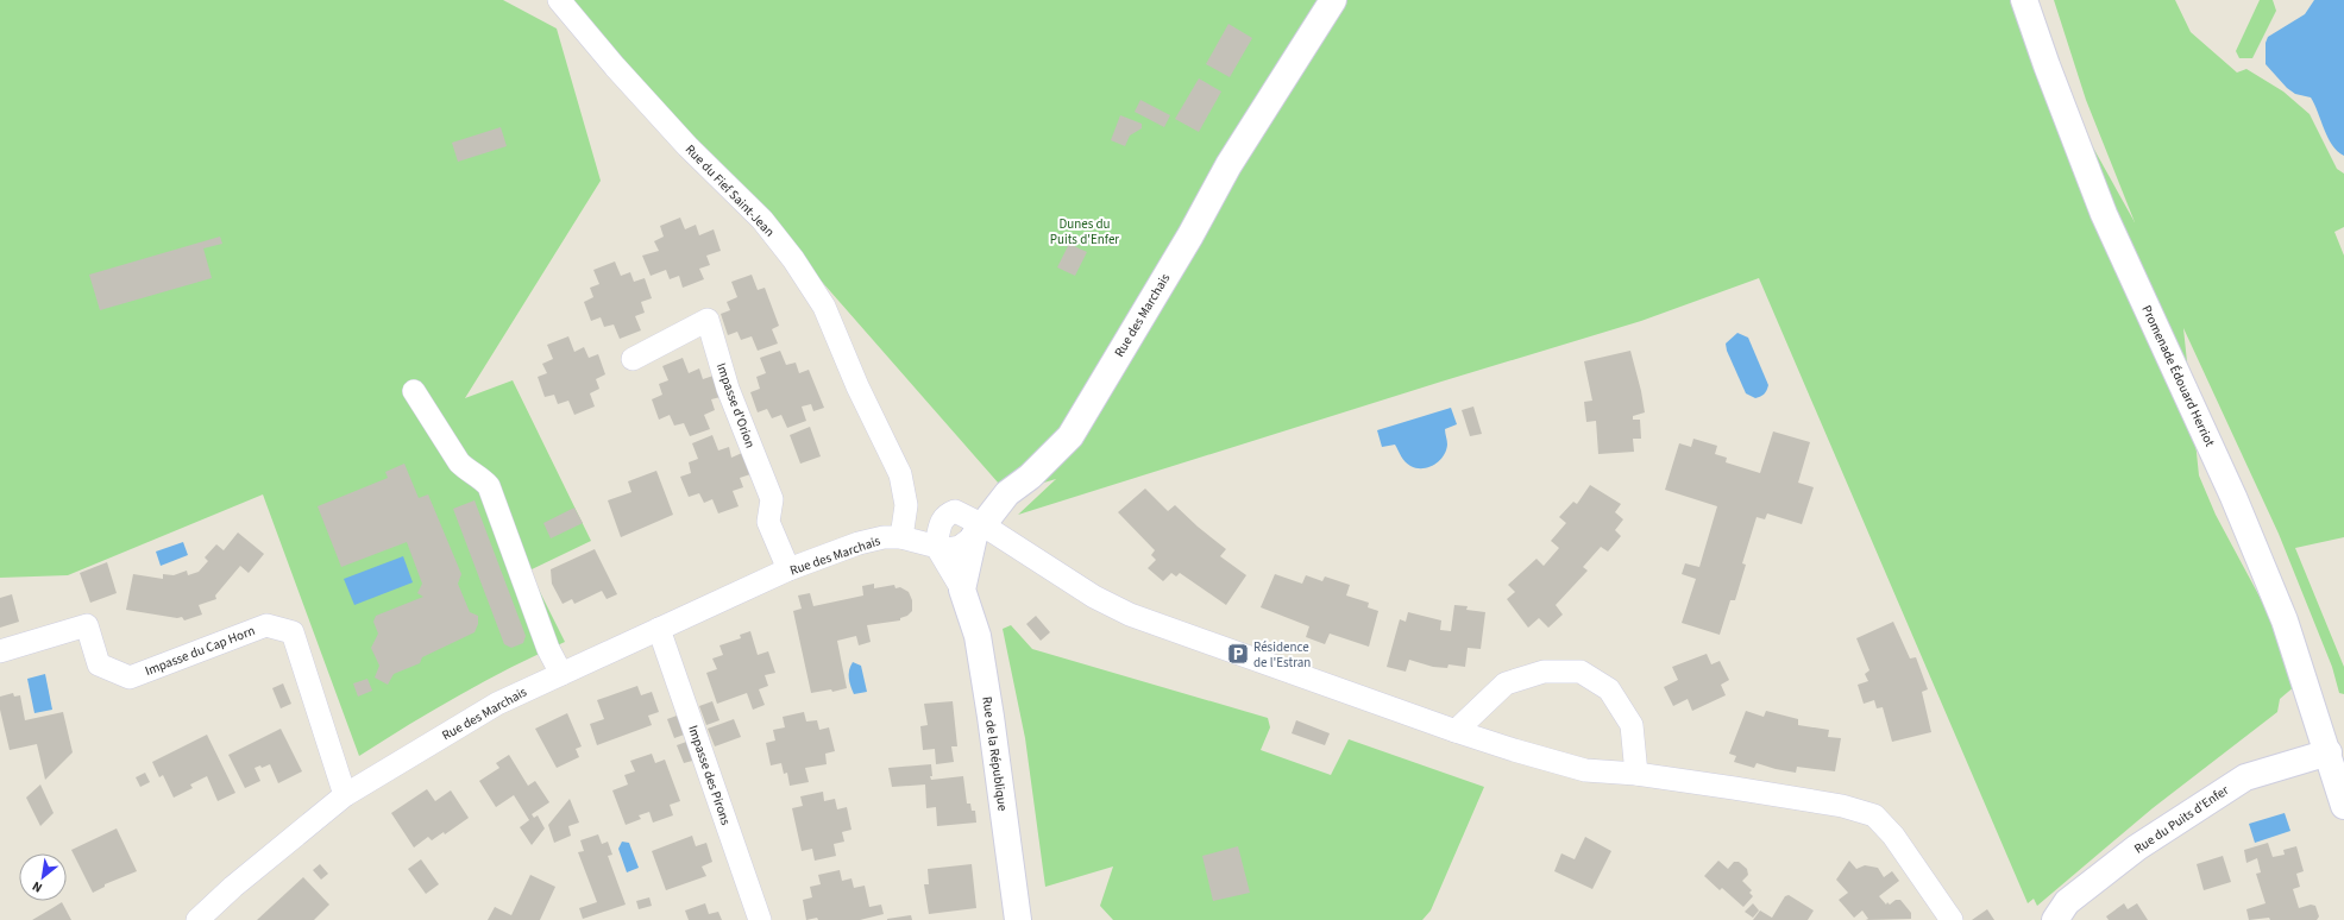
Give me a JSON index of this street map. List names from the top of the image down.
{
  "streets": {
    "street": [
      "Rue du Fief Saint-Jean",
      "Rue des Marchais",
      "Promenade Édouard Herriot",
      "Impasse d'Orion",
      "Impasse du Cap Horn",
      "Rue de la République",
      "Impasse des Pirons",
      "Rue du Puits d'Enfer"
    ]
  },
  "crossings": [
    ["Rue du Fief Saint-Jean", "Rue des Marchais"],
    ["Rue des Marchais", "Impasse d'Orion"],
    ["Rue des Marchais", "Impasse du Cap Horn"],
    ["Rue des Marchais", "Rue de la République"],
    ["Rue des Marchais", "Impasse des Pirons"],
    ["Promenade Édouard Herriot", "Rue du Puits d'Enfer"]
  ],
  "parks": ["Dunes du Puits d'Enfer"],
  "places": {
    "parking": ["Résidence de l'Estran"]
  },
  "north": "bottom left"
}
